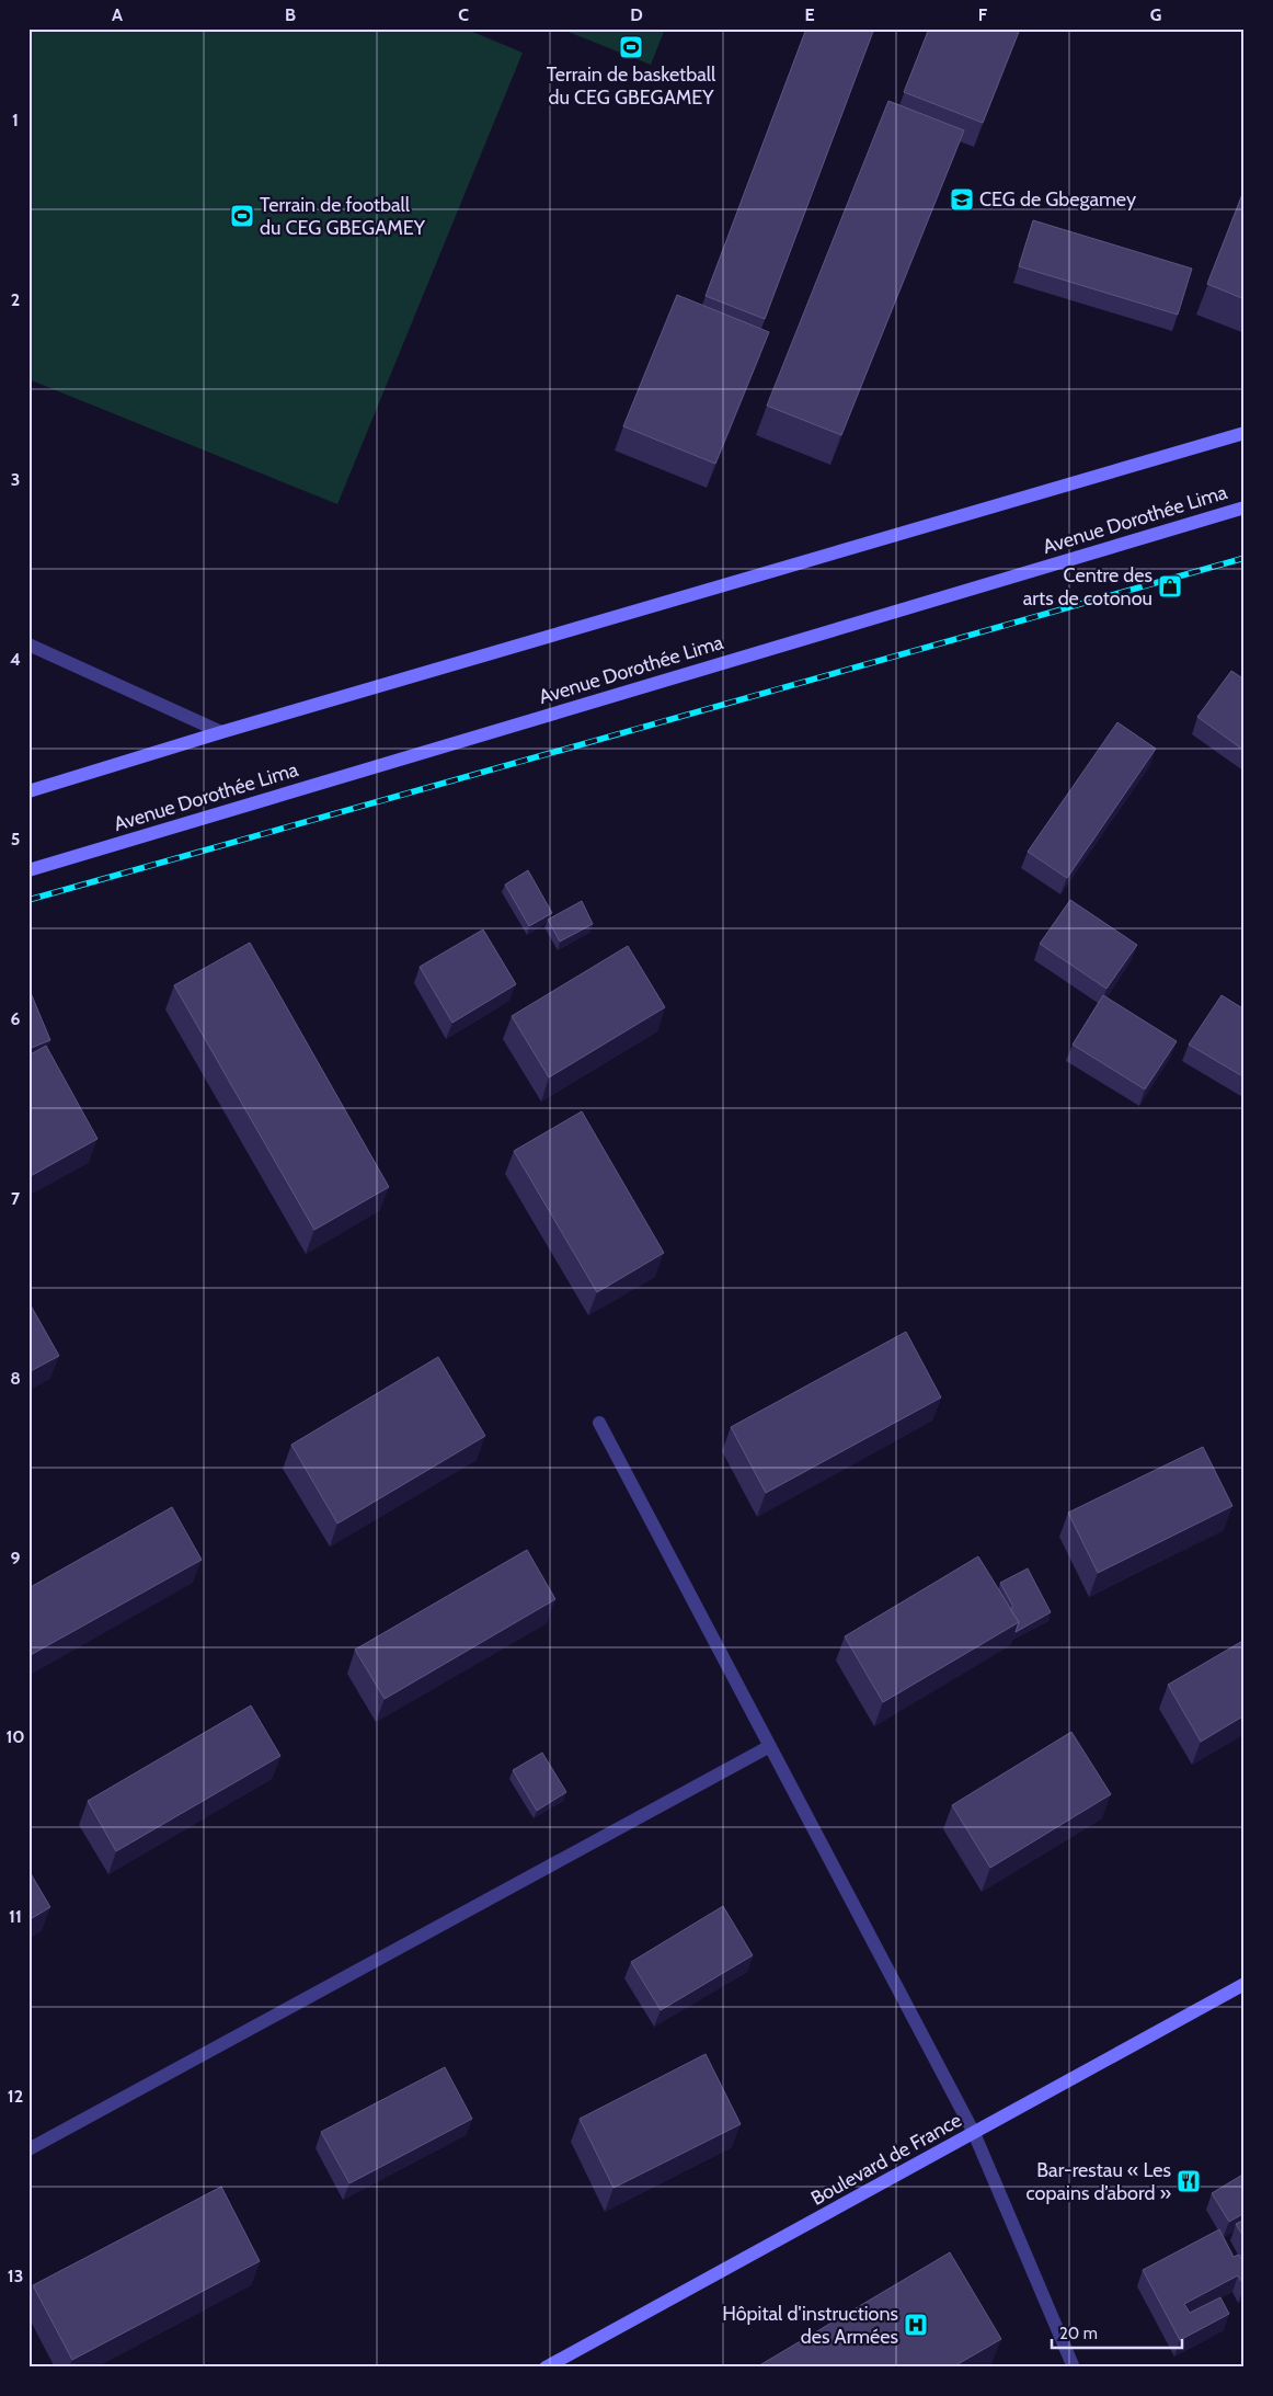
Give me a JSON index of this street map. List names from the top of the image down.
{
  "streets": {
    "main road": ["Avenue Dorothée Lima", "Boulevard de France"]
  },
  "places": {
    "sports": ["Terrain de basketball du CEG GBEGAMEY", "Terrain de football du CEG GBEGAMEY"],
    "school or university": ["CEG de Gbegamey"],
    "shop": ["Centre des arts de cotonou"],
    "restaurant": ["Bar-restau « Les copains d’abord »"],
    "hospital": ["Hôpital d'instructions des Armées"]
  },
  "scale_bar": "20 m",
  "grid": {
    "columns": [
      "A",
      "B",
      "C",
      "D",
      "E",
      "F",
      "G"
    ],
    "rows": [
      "1",
      "2",
      "3",
      "4",
      "5",
      "6",
      "7",
      "8",
      "9",
      "10",
      "11",
      "12",
      "13"
    ]
  }
}
